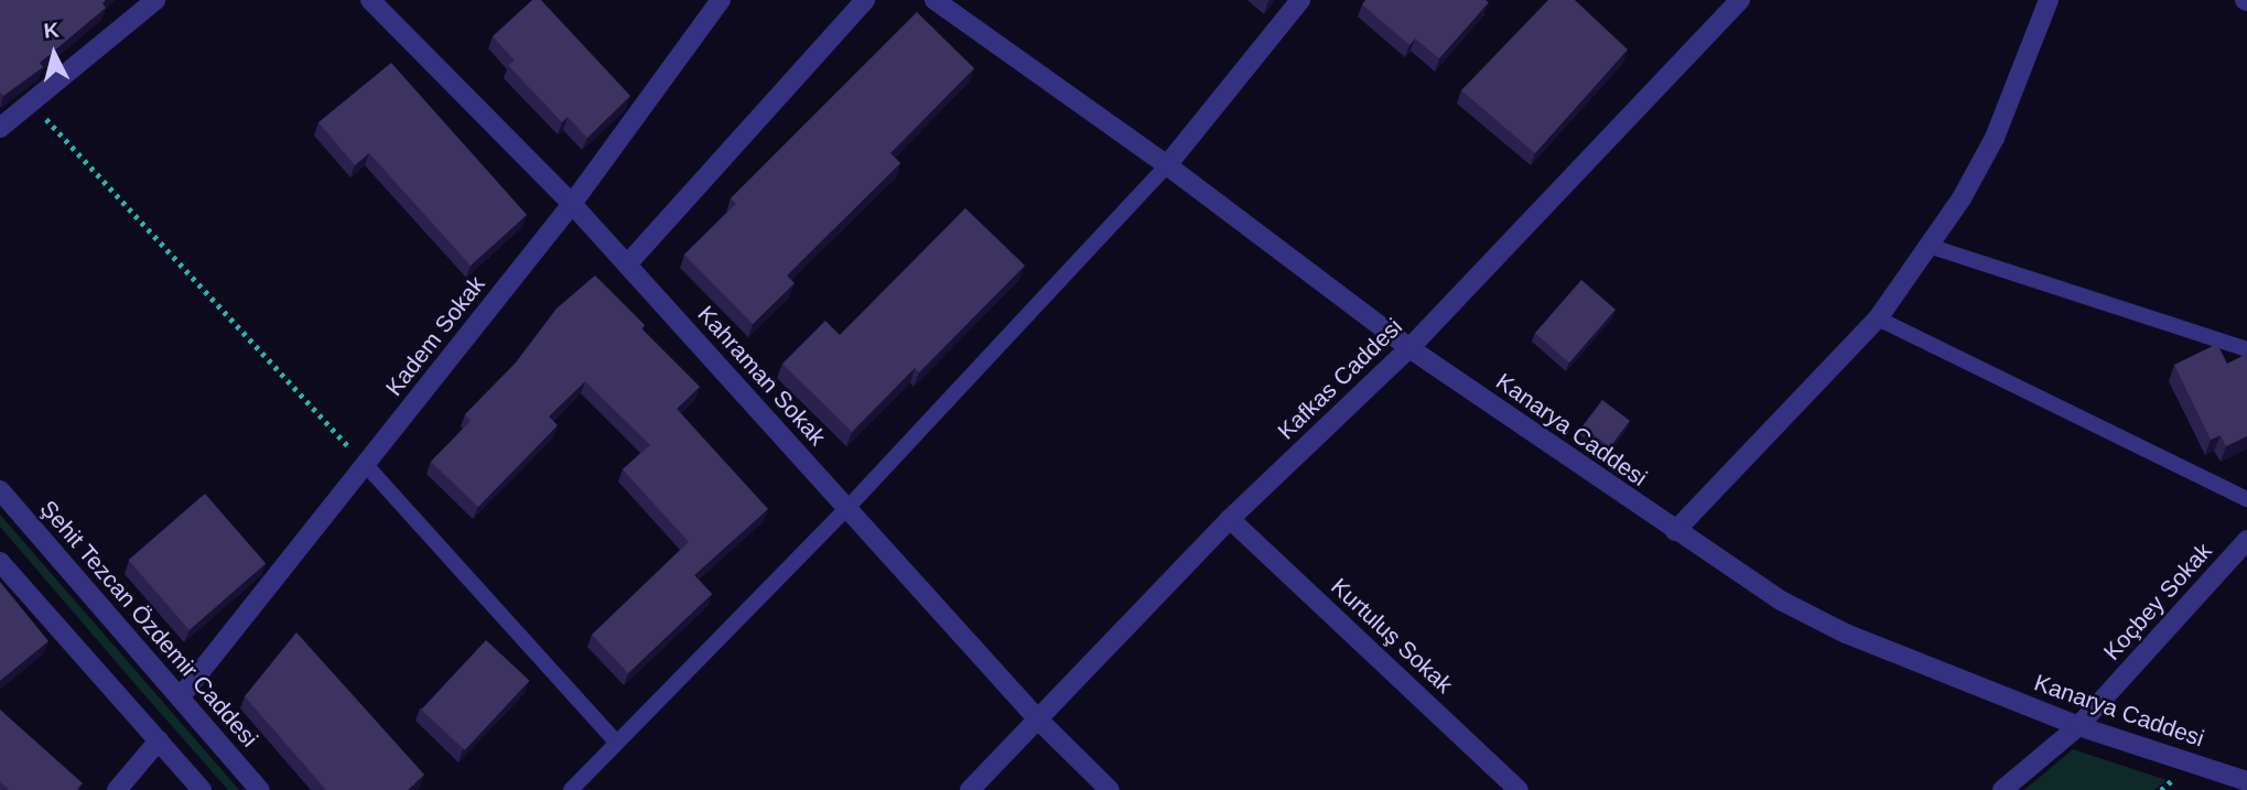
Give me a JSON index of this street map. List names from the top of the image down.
{
  "streets": {
    "street": [
      "Kadem Sokak",
      "Kahraman Sokak",
      "Kafkas Caddesi",
      "Kanarya Caddesi",
      "Koçbey Sokak",
      "Şehit Tezcan Özdemir Caddesi",
      "Kurtuluş Sokak"
    ]
  },
  "crossings": [
    ["Kadem Sokak", "Kahraman Sokak"],
    ["Kadem Sokak", "Şehit Tezcan Özdemir Caddesi"],
    ["Kahraman Sokak", "Kafkas Caddesi"],
    ["Kafkas Caddesi", "Kanarya Caddesi"],
    ["Kafkas Caddesi", "Kurtuluş Sokak"],
    ["Kanarya Caddesi", "Koçbey Sokak"]
  ],
  "north": "top"
}
